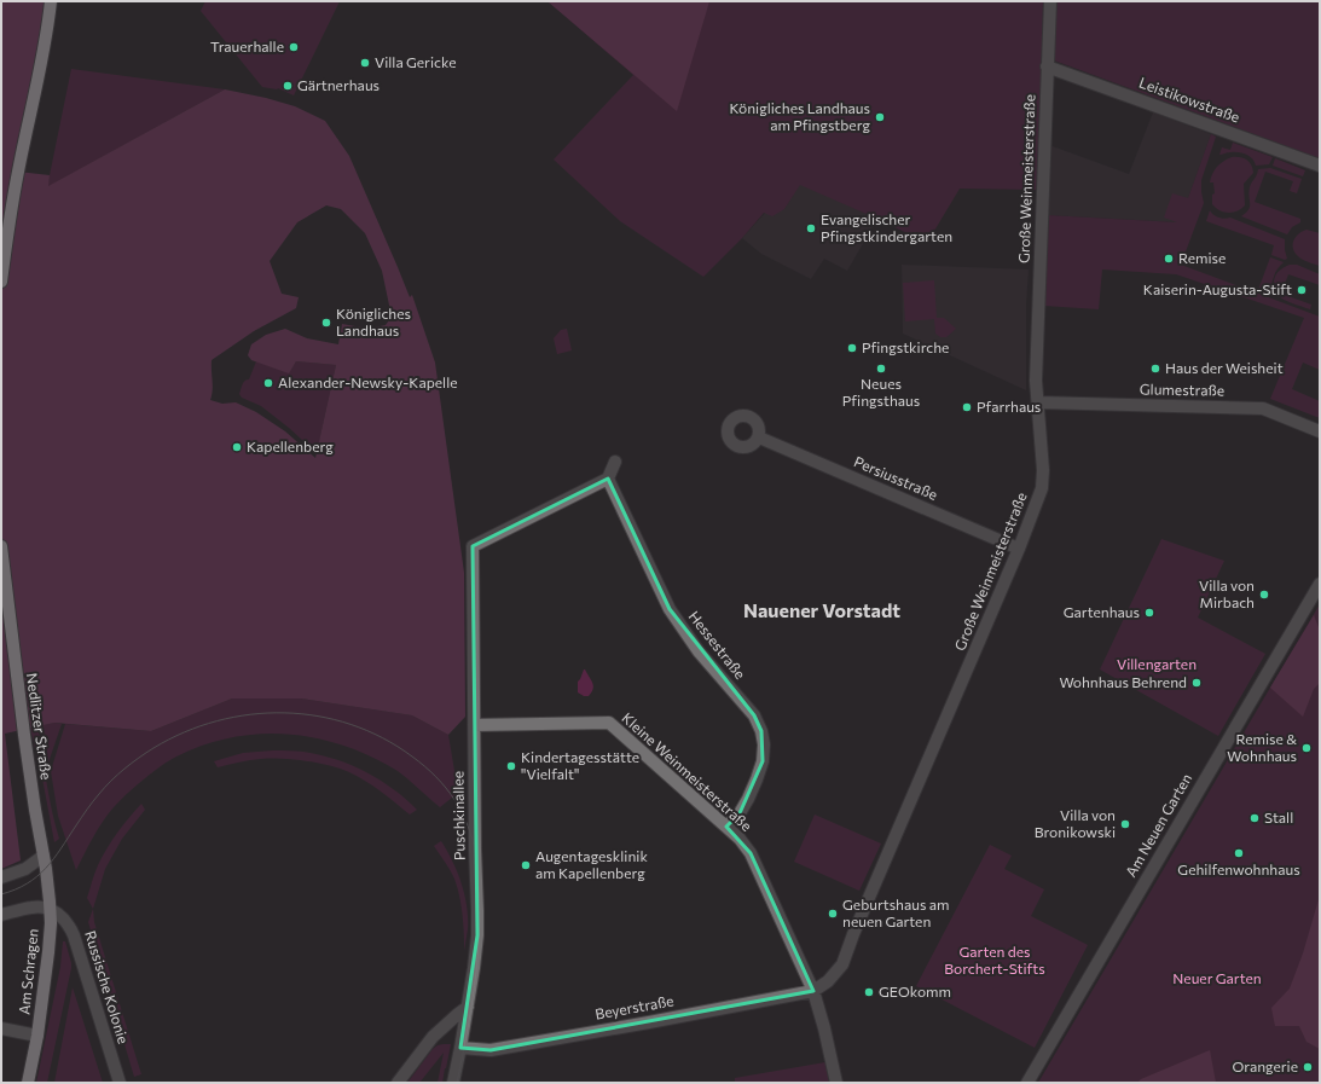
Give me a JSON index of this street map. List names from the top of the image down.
{
  "streets": {
    "main road": ["Nedlitzer Straße", "Am Schragen"],
    "street": [
      "Leistikowstraße",
      "Große Weinmeisterstraße",
      "Glumestraße",
      "Persiusstraße",
      "Hessestraße",
      "Kleine Weinmeisterstraße",
      "Puschkinallee",
      "Am Neuen Garten",
      "Russische Kolonie",
      "Beyerstraße"
    ]
  },
  "crossings": [
    ["Leistikowstraße", "Große Weinmeisterstraße"],
    ["Große Weinmeisterstraße", "Glumestraße"],
    ["Große Weinmeisterstraße", "Persiusstraße"],
    ["Große Weinmeisterstraße", "Kleine Weinmeisterstraße"],
    ["Große Weinmeisterstraße", "Beyerstraße"],
    ["Hessestraße", "Kleine Weinmeisterstraße"],
    ["Hessestraße", "Puschkinallee"],
    ["Nedlitzer Straße", "Am Schragen"],
    ["Nedlitzer Straße", "Russische Kolonie"],
    ["Kleine Weinmeisterstraße", "Puschkinallee"],
    ["Kleine Weinmeisterstraße", "Beyerstraße"],
    ["Puschkinallee", "Beyerstraße"],
    ["Am Schragen", "Russische Kolonie"]
  ],
  "districts": ["Nauener Vorstadt"],
  "parks": ["Villengarten", "Garten des Borchert-Stifts", "Neuer Garten"],
  "places": [
    "Trauerhalle",
    "Villa Gericke",
    "Gärtnerhaus",
    "Königliches Landhaus am Pfingstberg",
    "Evangelischer Pfingstkindergarten",
    "Remise",
    "Kaiserin-Augusta-Stift",
    "Königliches Landhaus",
    "Pfingstkirche",
    "Neues Pfingsthaus",
    "Haus der Weisheit",
    "Alexander-Newsky-Kapelle",
    "Pfarrhaus",
    "Kapellenberg",
    "Villa von Mirbach",
    "Gartenhaus",
    "Wohnhaus Behrend",
    "Remise & Wohnhaus",
    "Kindertagesstätte \"Vielfalt\"",
    "Stall",
    "Villa von Bronikowski",
    "Gehilfenwohnhaus",
    "Augentagesklinik am Kapellenberg",
    "Geburtshaus am neuen Garten",
    "GEOkomm",
    "Orangerie"
  ]
}
